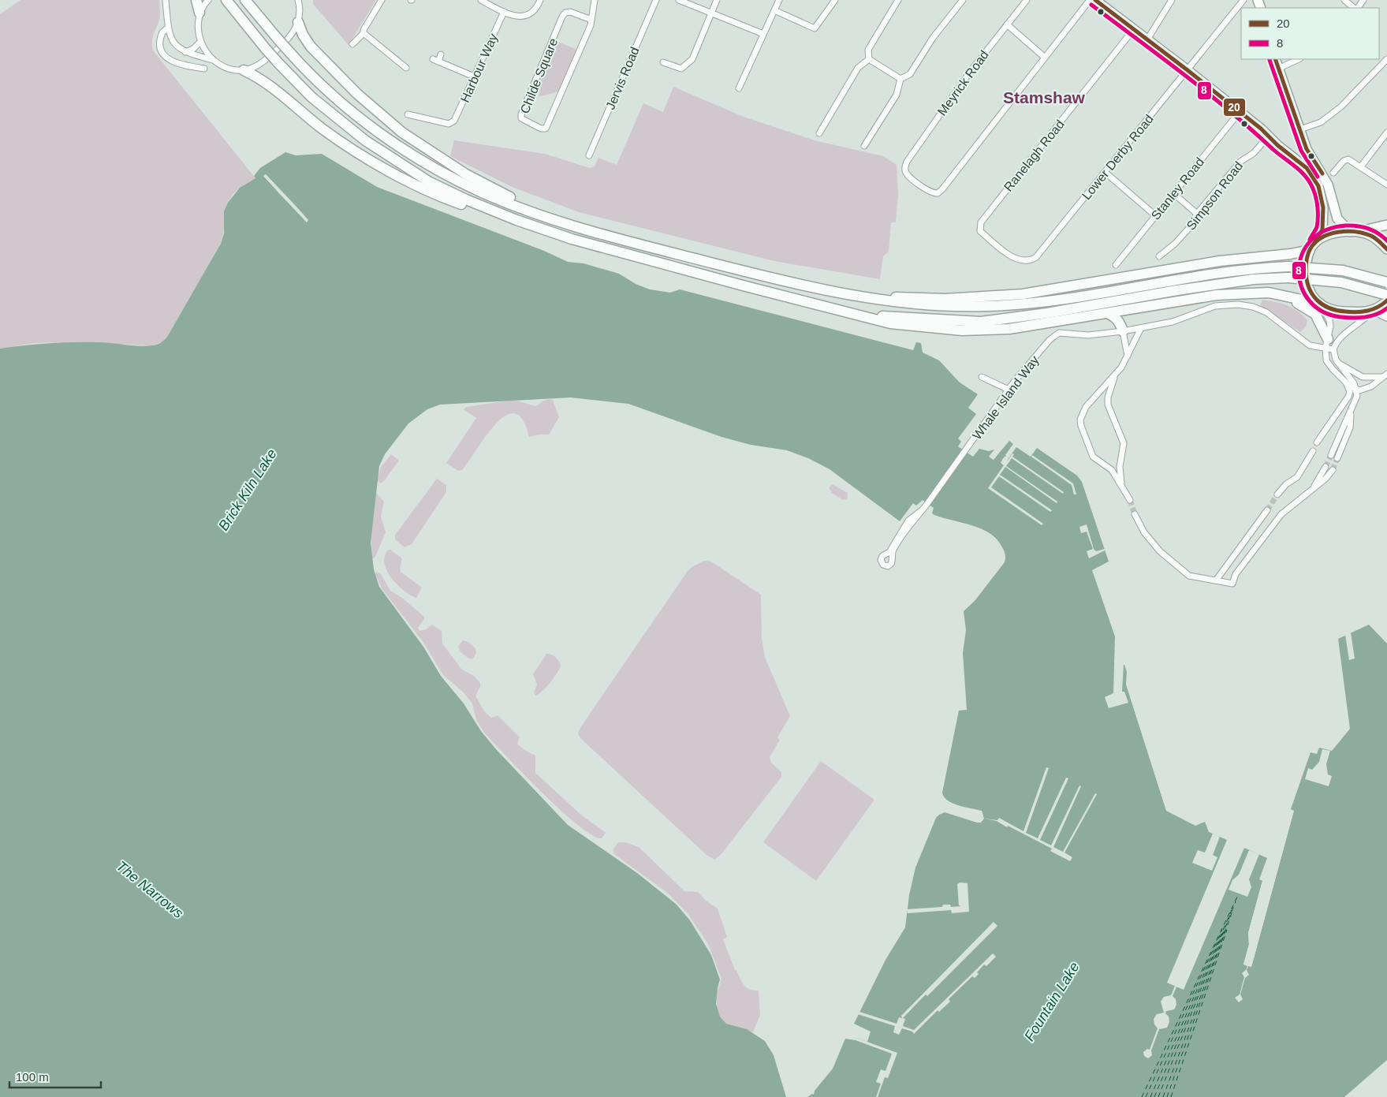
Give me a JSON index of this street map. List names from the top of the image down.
{
  "streets": {
    "street": [
      "Harbour Way",
      "Childe Square",
      "Jervis Road",
      "Meyrick Road",
      "Ranelagh Road",
      "Lower Derby Road",
      "Stanley Road",
      "Simpson Road",
      "Whale Island Way"
    ]
  },
  "crossings": [
    ["Ranelagh Road", "Lower Derby Road"]
  ],
  "districts": ["Stamshaw"],
  "water": ["Brick Kiln Lake", "The Narrows", "Fountain Lake"],
  "lines": ["transit line 20", "transit line 8"],
  "legend": ["20", "8"],
  "scale_bar": "100 m"
}
